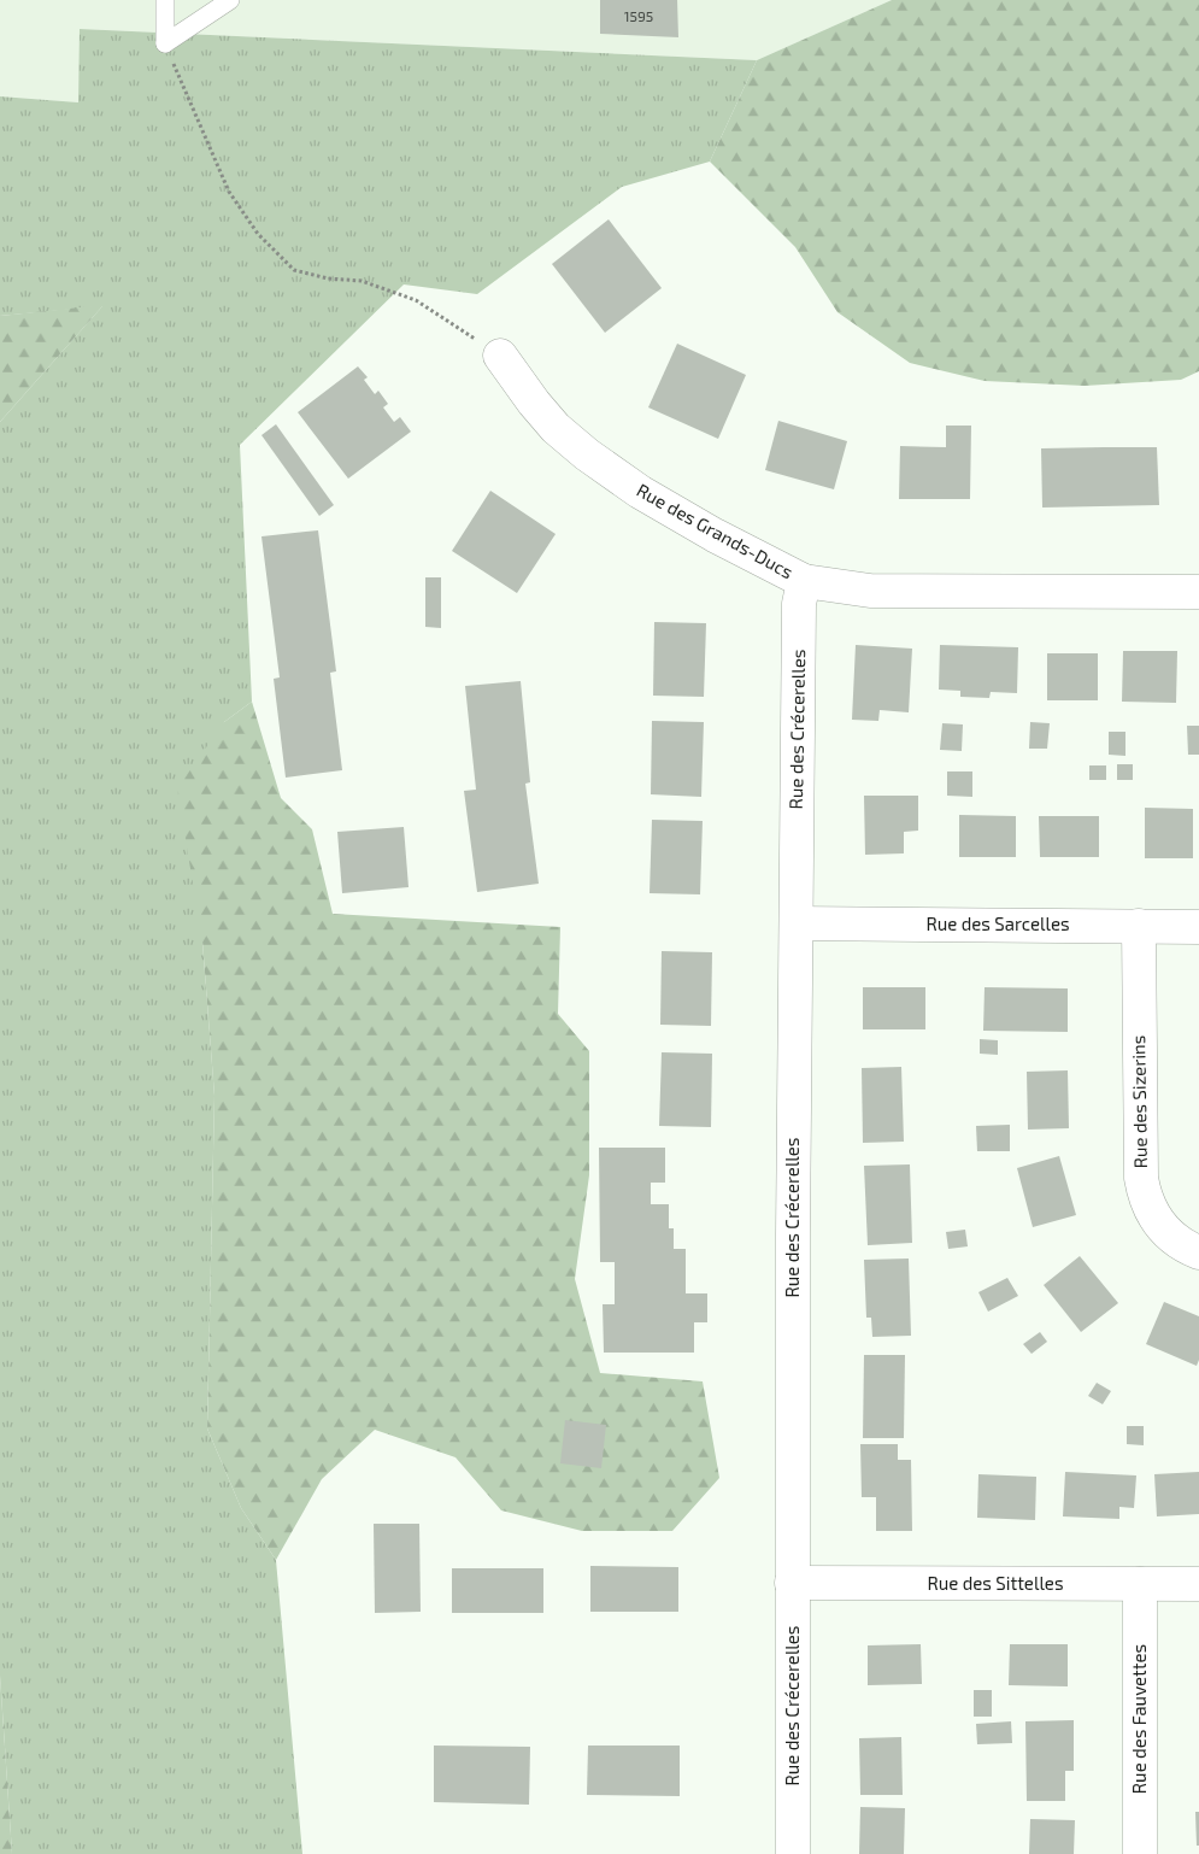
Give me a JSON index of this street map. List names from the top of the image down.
{
  "streets": {
    "street": [
      "Rue des Grands-Ducs",
      "Rue des Crécerelles",
      "Rue des Sarcelles",
      "Rue des Sizerins",
      "Rue des Sittelles",
      "Rue des Fauvettes"
    ]
  },
  "crossings": [
    ["Rue des Grands-Ducs", "Rue des Crécerelles"],
    ["Rue des Crécerelles", "Rue des Sarcelles"],
    ["Rue des Crécerelles", "Rue des Sittelles"],
    ["Rue des Sarcelles", "Rue des Sizerins"],
    ["Rue des Sittelles", "Rue des Fauvettes"]
  ],
  "house_numbers": ["1595"]
}
